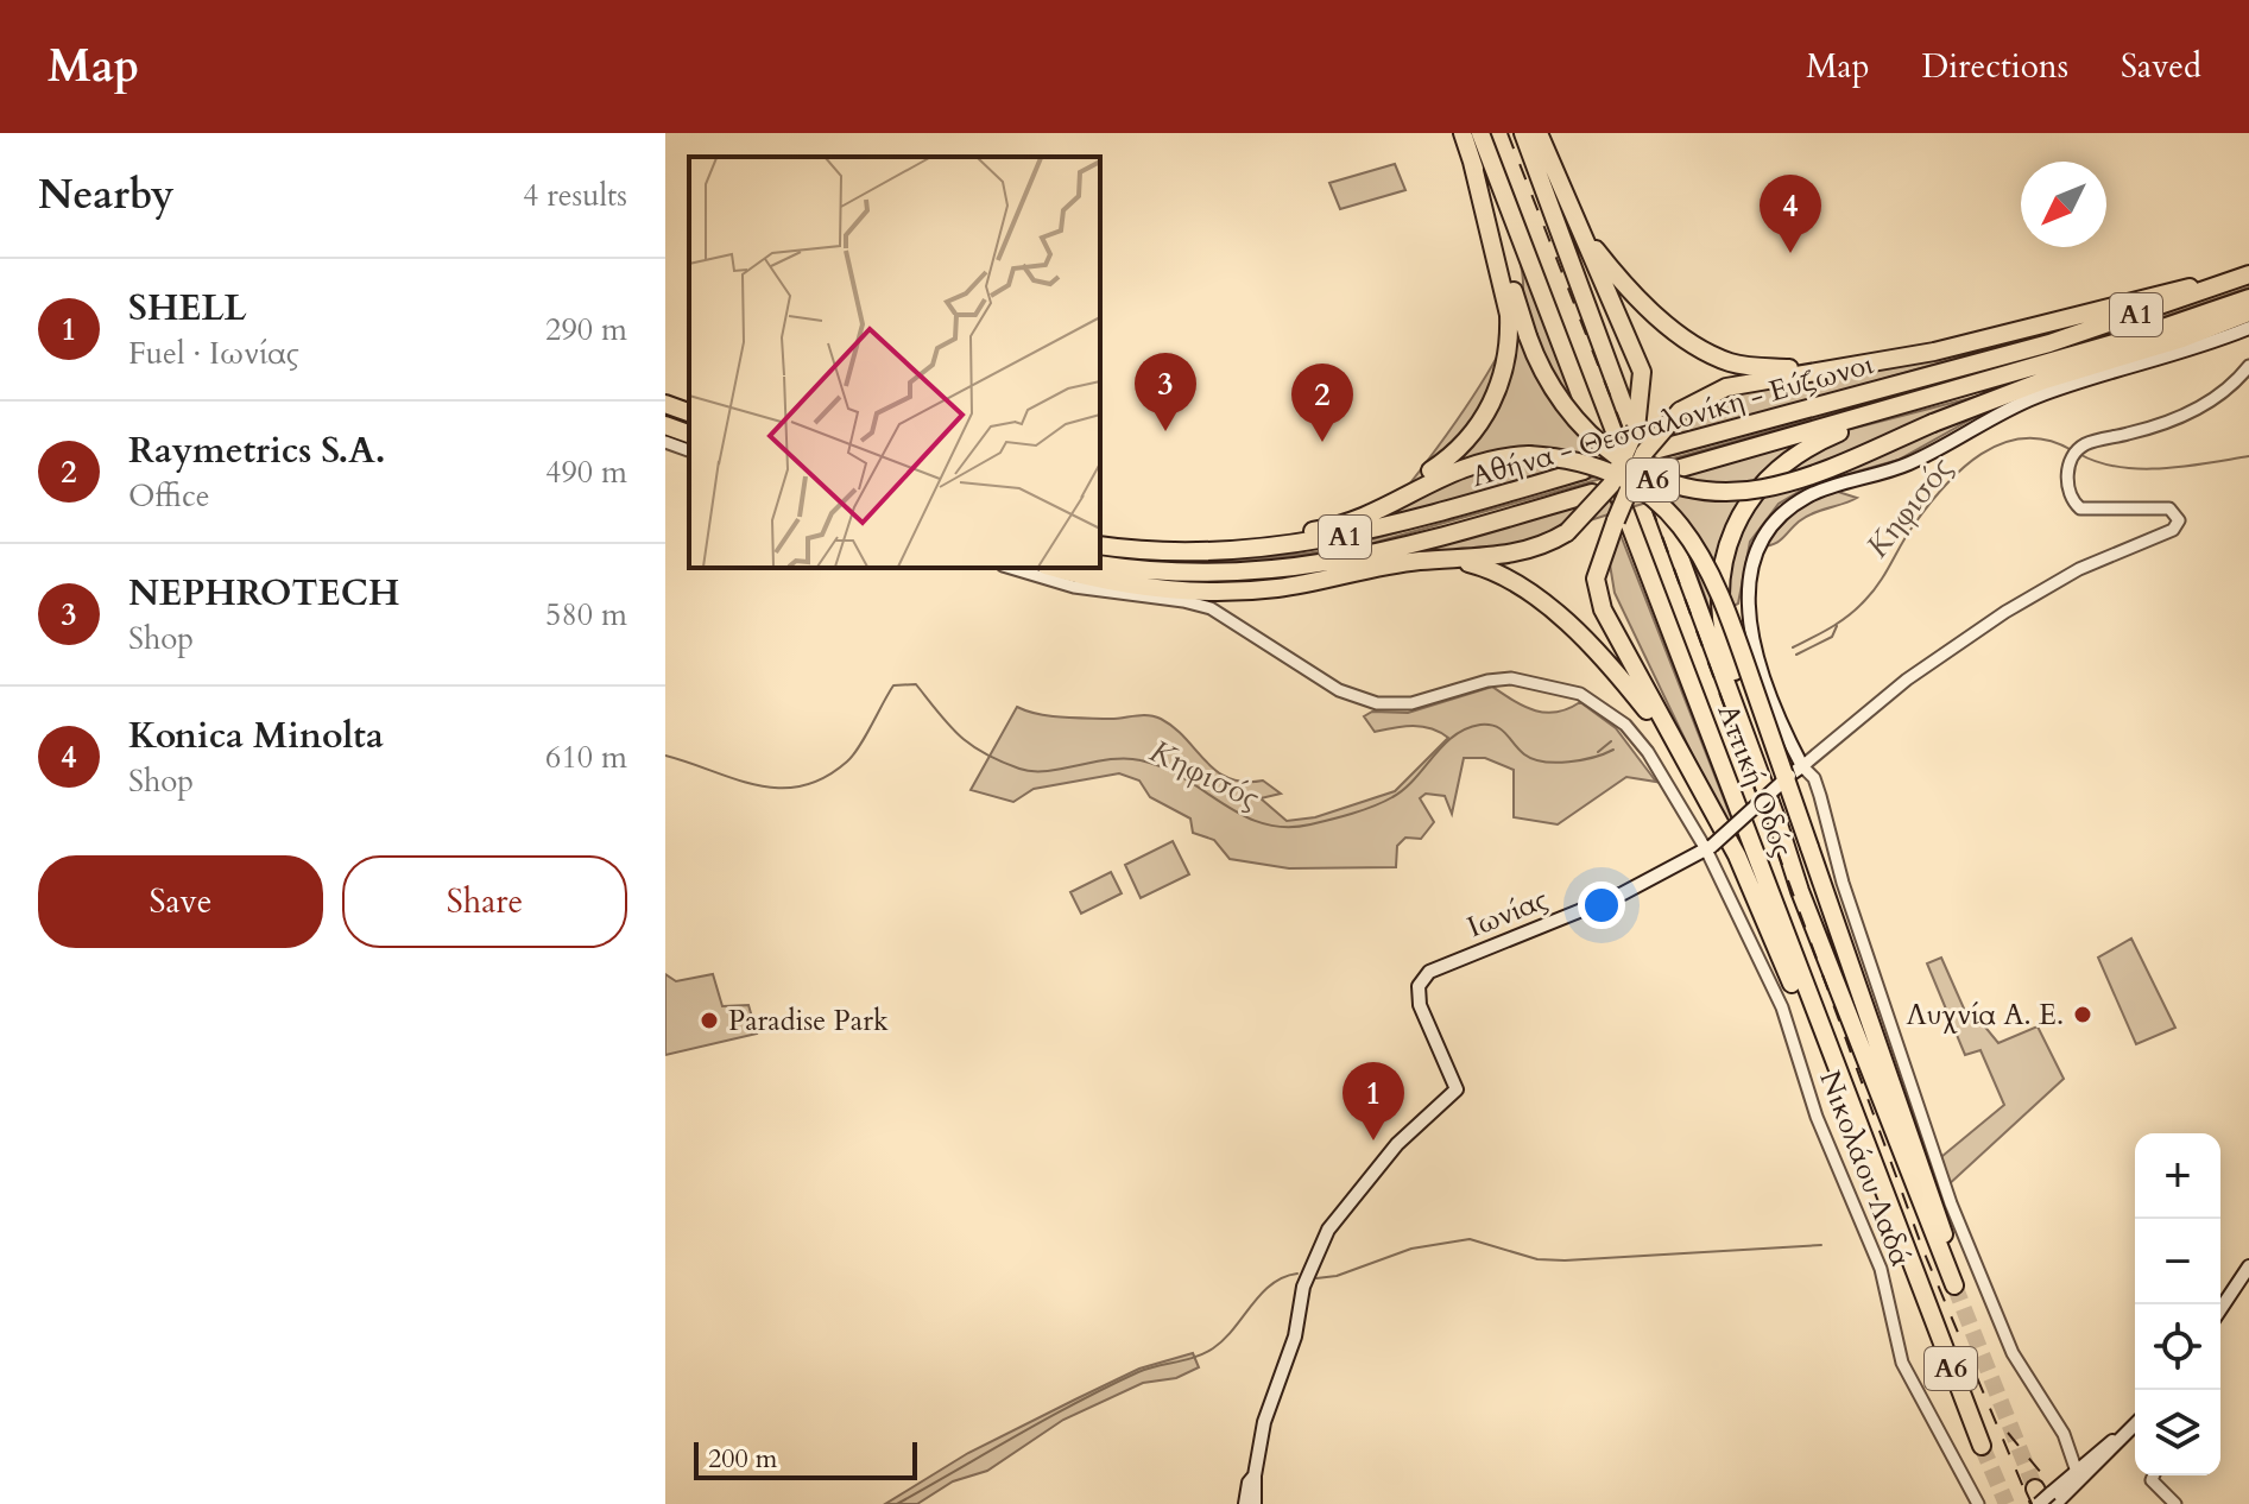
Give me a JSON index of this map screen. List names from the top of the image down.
{
  "streets": {
    "highway": [
      "Α1",
      "Αθήνα - Θεσσαλονίκη - Εύζωνοι",
      "Α6",
      "Αττική Οδός"
    ],
    "main road": ["Ιωνίας"],
    "street": ["Νικολάου Λαδά"]
  },
  "crossings": [
    ["Ιωνίας", "Νικολάου Λαδά"]
  ],
  "water": ["Κηφισός"],
  "places": ["Λυχνία A. E.", "Paradise Park"],
  "scale_bar": "200 m",
  "north": "bottom left",
  "page": {
    "header": "Map",
    "nav": ["Map", "Directions", "Saved"],
    "heading": ["Nearby", "4 results"],
    "pins": [
      "4",
      "3",
      "2",
      "1"
    ],
    "list": [
      {
        "mark": "1",
        "name": "SHELL",
        "note": "Fuel · Ιωνίας",
        "value": "290 m"
      },
      {
        "mark": "2",
        "name": "Raymetrics S.A.",
        "note": "Office",
        "value": "490 m"
      },
      {
        "mark": "3",
        "name": "NEPHROTECH",
        "note": "Shop",
        "value": "580 m"
      },
      {
        "mark": "4",
        "name": "Konica Minolta",
        "note": "Shop",
        "value": "610 m"
      }
    ],
    "buttons": ["Save", "Share"],
    "map_buttons": ["+", "−"],
    "scale": "200 m"
  }
}
